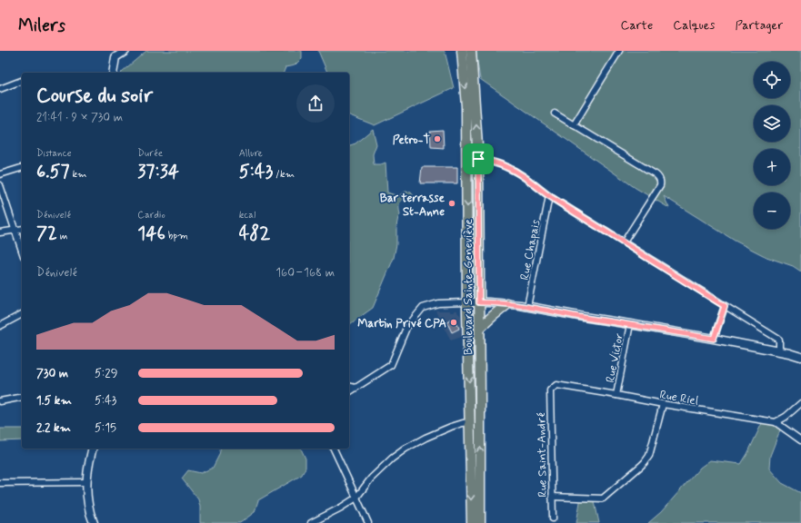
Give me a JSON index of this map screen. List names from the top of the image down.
{
  "streets": {
    "main road": ["Boulevard Sainte-Geneviève"],
    "street": [
      "Rue Chapais",
      "Rue Victor",
      "Rue Riel",
      "Rue Saint-André"
    ]
  },
  "crossings": [
    ["Rue Victor", "Rue Riel"],
    ["Rue Riel", "Rue Saint-André"]
  ],
  "places": ["Petro-T", "Bar terrasse St-Anne", "Martin Privé CPA"],
  "page": {
    "header": "Milers",
    "nav": ["Carte", "Calques", "Partager"],
    "map_buttons": ["+", "−"],
    "heading": ["Course du soir", "21:41 · 9 × 730 m"],
    "stats": [
      ["Distance", "6.57 km"],
      ["Durée", "37:34"],
      ["Allure", "5:43 /km"],
      ["Dénivelé", "72 m"],
      ["Cardio", "146 bpm"],
      ["kcal", "482"]
    ],
    "chart": ["Dénivelé", "160–168 m"],
    "list": [
      {
        "name": "730 m",
        "note": "5:29"
      },
      {
        "name": "1.5 km",
        "note": "5:43"
      },
      {
        "name": "2.2 km",
        "note": "5:15"
      }
    ]
  }
}
